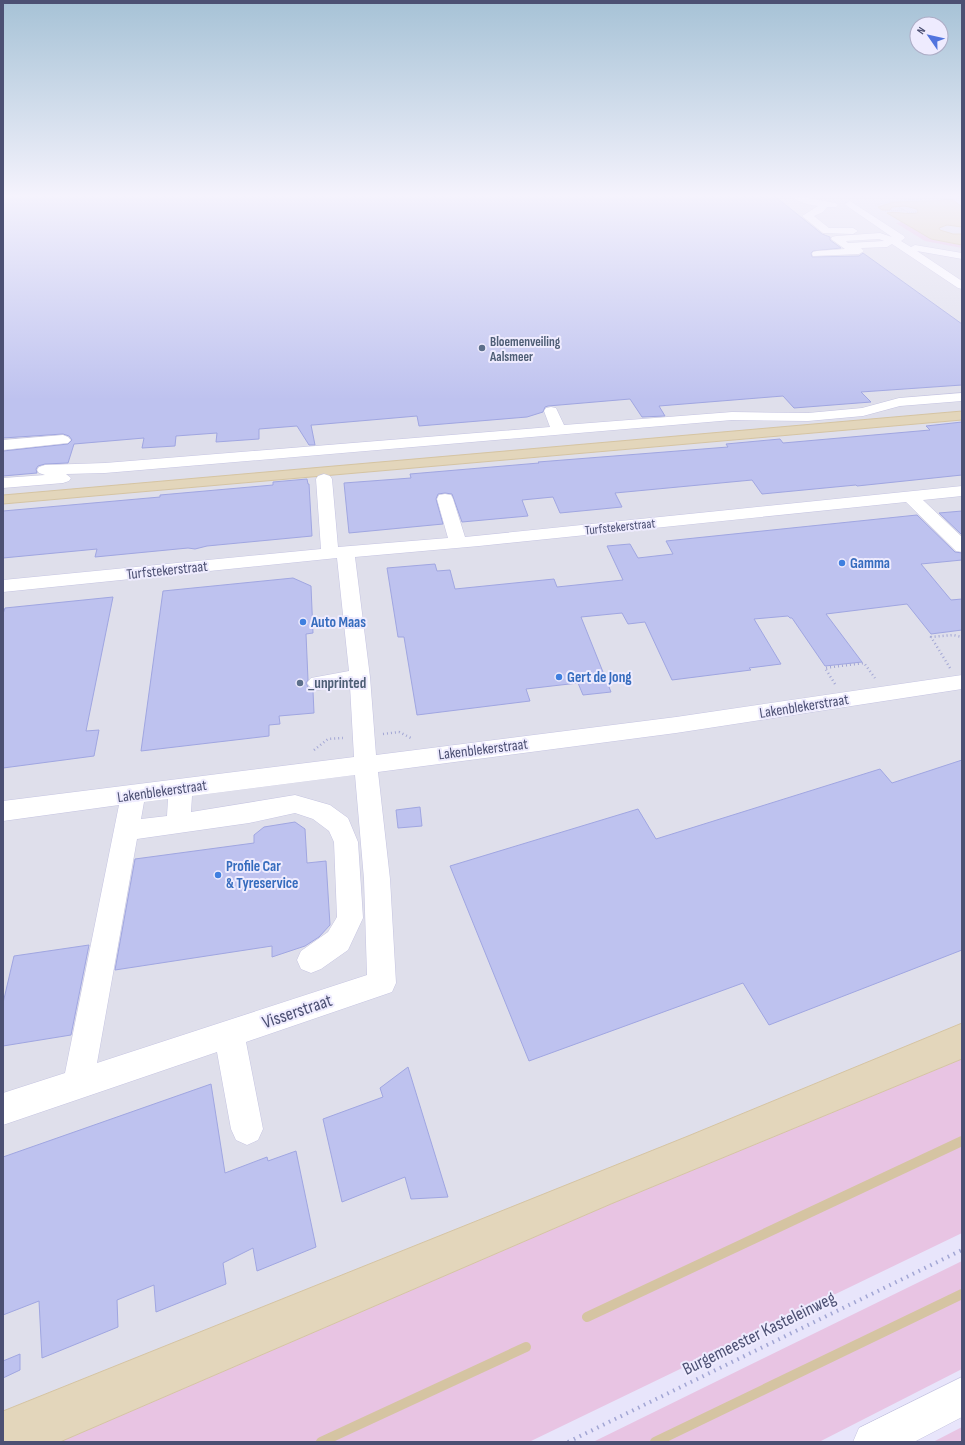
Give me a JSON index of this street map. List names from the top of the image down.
{
  "streets": {
    "street": ["Turfstekerstraat", "Lakenblekerstraat", "Visserstraat"],
    "path": ["Burgemeester Kasteleinweg"]
  },
  "crossings": [
    ["Turfstekerstraat", "Visserstraat"],
    ["Lakenblekerstraat", "Visserstraat"]
  ],
  "places": [
    "Bloemenveiling Aalsmeer",
    "Gamma",
    "Auto Maas",
    "Gert de Jong",
    "_unprinted",
    "Profile Car & Tyreservice"
  ],
  "north": "top left"
}
